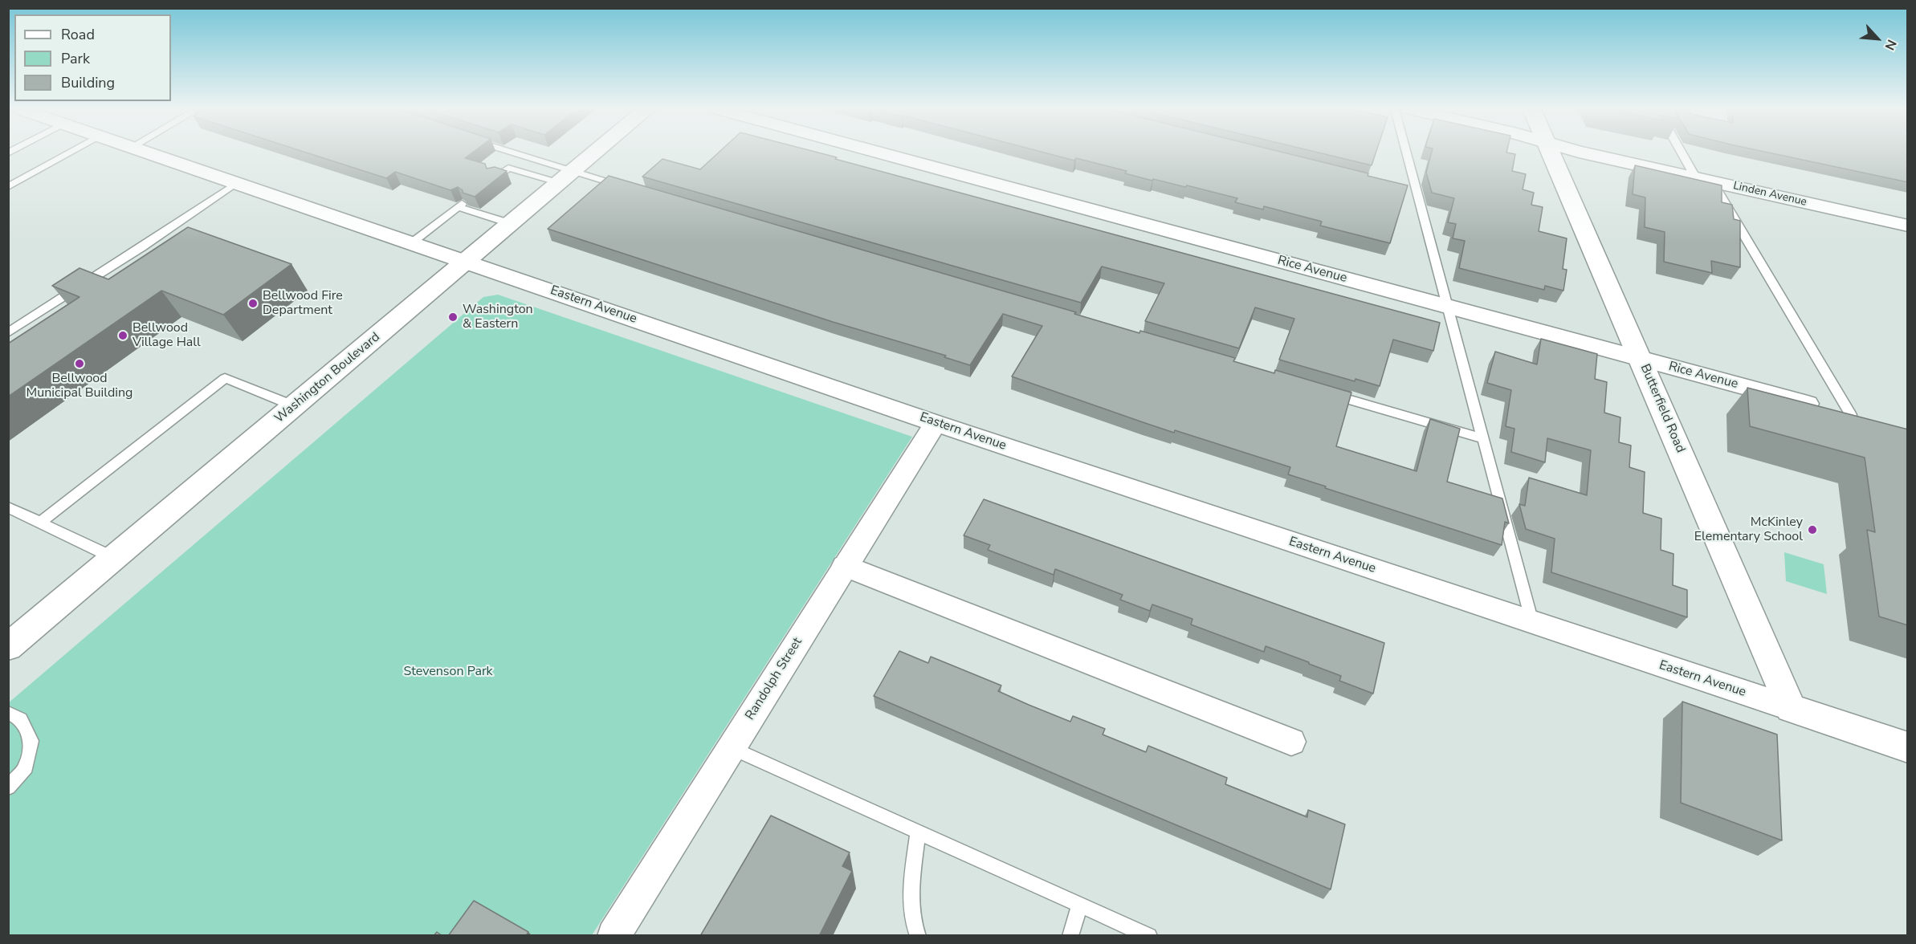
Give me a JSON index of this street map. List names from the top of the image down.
{
  "streets": {
    "main road": ["Eastern Avenue", "Washington Boulevard", "Butterfield Road"],
    "street": ["Linden Avenue", "Rice Avenue", "Randolph Street"]
  },
  "crossings": [
    ["Rice Avenue", "Butterfield Road"],
    ["Eastern Avenue", "Washington Boulevard"],
    ["Eastern Avenue", "Butterfield Road"],
    ["Eastern Avenue", "Randolph Street"]
  ],
  "parks": ["Stevenson Park"],
  "places": [
    "Bellwood Fire Department",
    "Washington & Eastern",
    "Bellwood Village Hall",
    "Bellwood Municipal Building",
    "McKinley Elementary School"
  ],
  "legend": ["Road", "Park", "Building"],
  "north": "bottom right"
}
